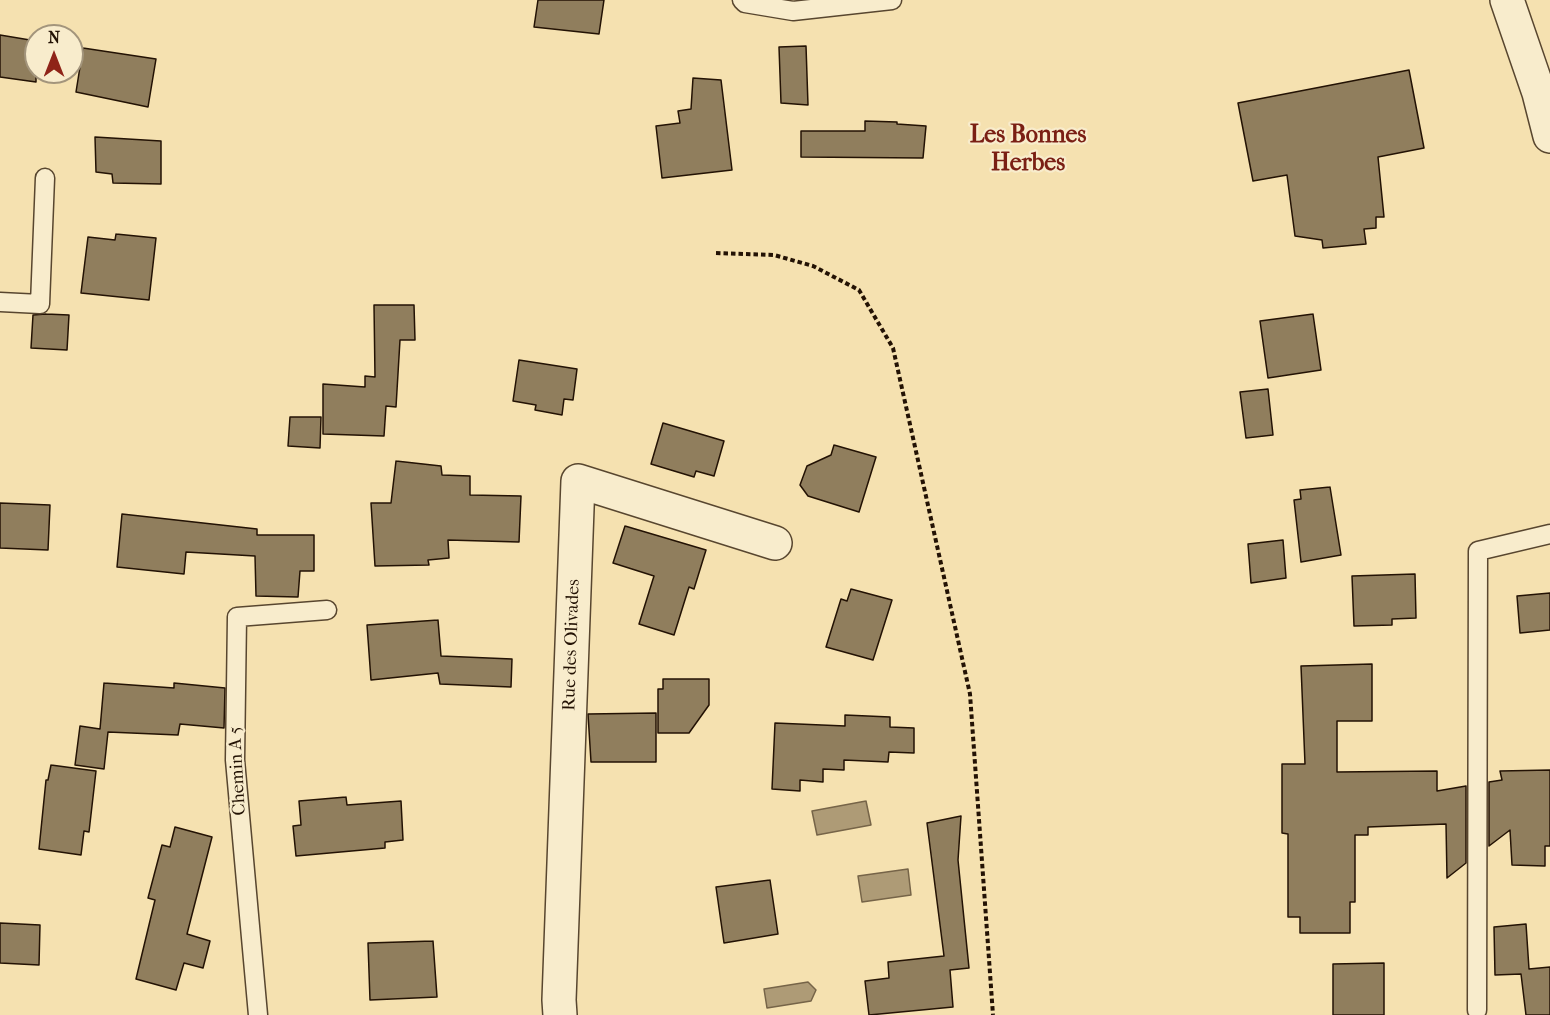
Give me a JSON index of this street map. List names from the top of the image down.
{
  "streets": {
    "street": ["Rue des Olivades"],
    "lane": ["Chemin A 5"]
  },
  "districts": ["Les Bonnes Herbes"],
  "north": "top"
}
